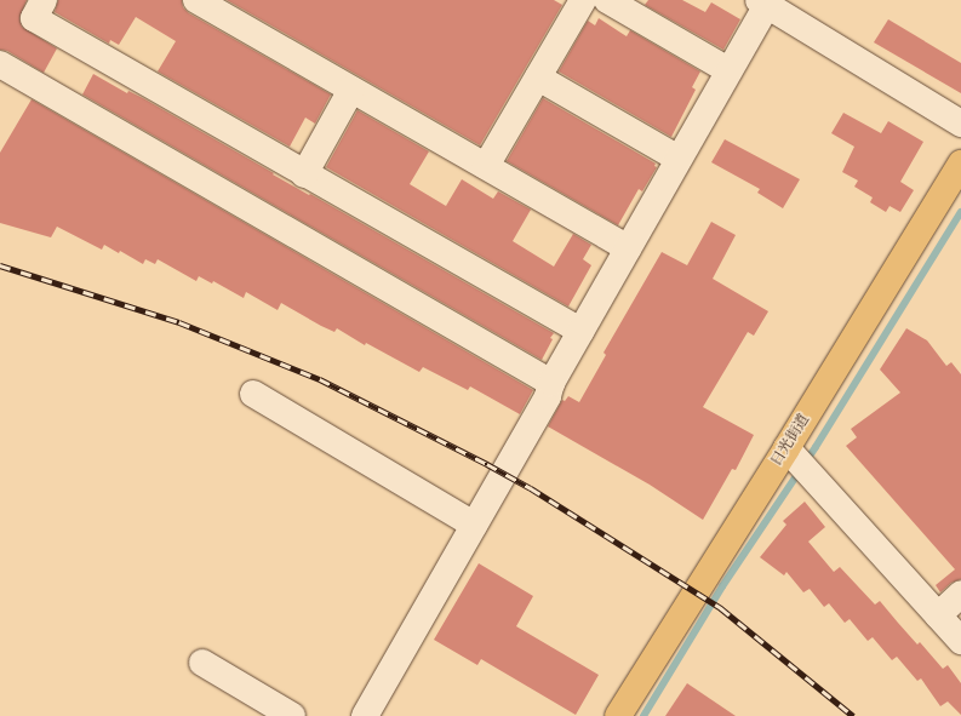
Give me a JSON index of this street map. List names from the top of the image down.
{
  "streets": {
    "highway": ["日光街道"]
  }
}
